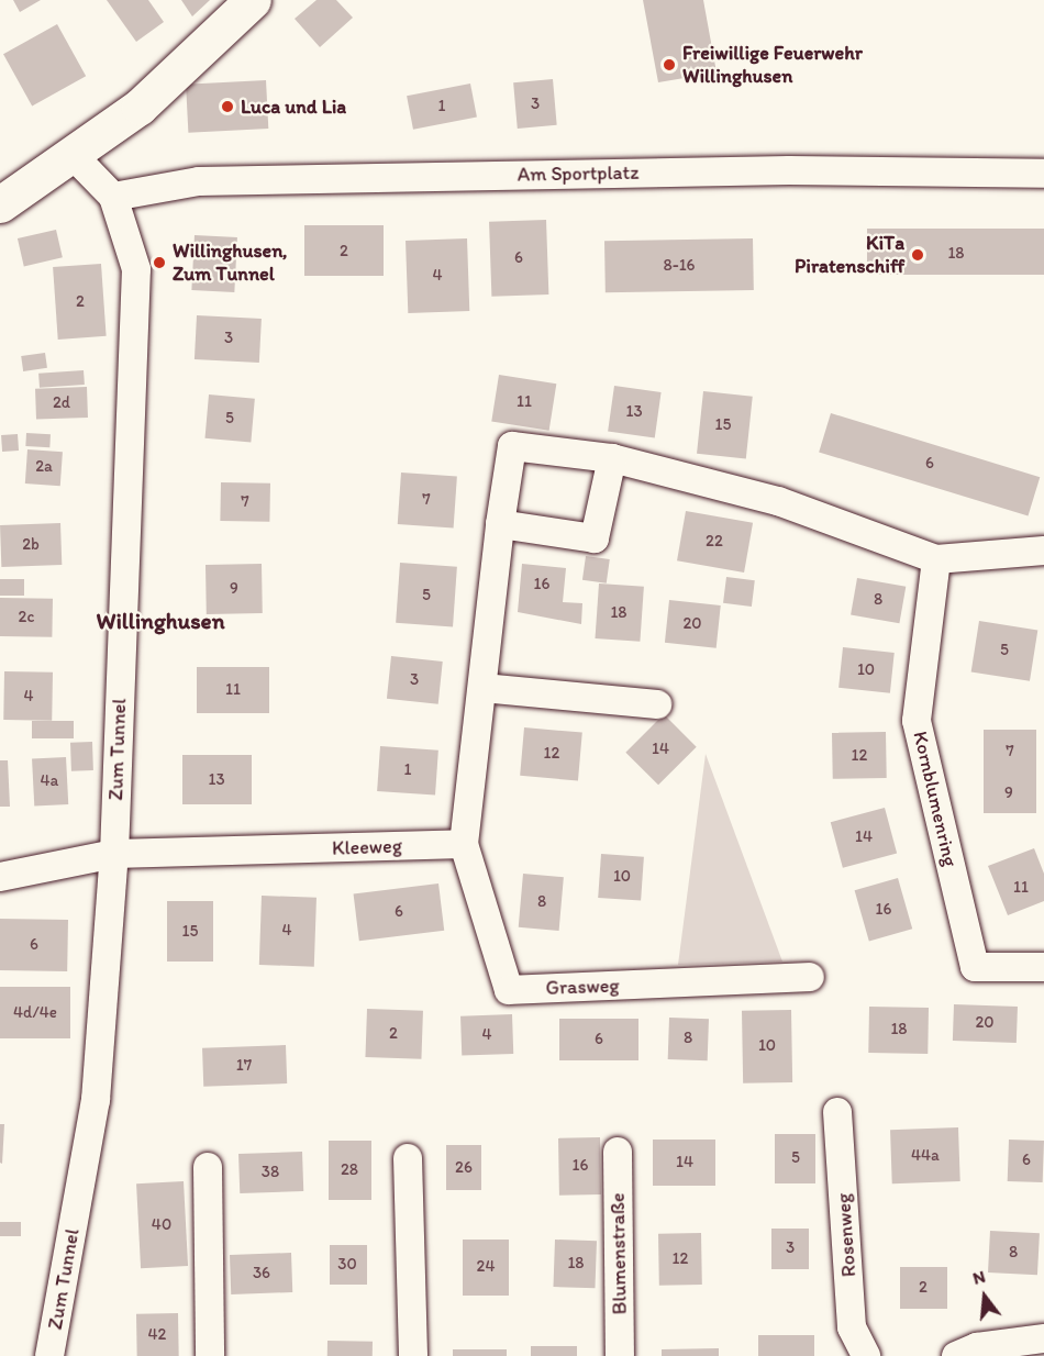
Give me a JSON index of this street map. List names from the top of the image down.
{
  "streets": {
    "street": [
      "Am Sportplatz",
      "Zum Tunnel",
      "Kornblumenring",
      "Kleeweg",
      "Grasweg",
      "Rosenweg",
      "Blumenstraße"
    ]
  },
  "crossings": [
    ["Am Sportplatz", "Zum Tunnel"],
    ["Zum Tunnel", "Kleeweg"],
    ["Kleeweg", "Grasweg"]
  ],
  "districts": ["Willinghusen"],
  "places": [
    "Freiwillige Feuerwehr Willinghusen",
    "Luca und Lia",
    "KiTa Piratenschiff",
    "Willinghusen, Zum Tunnel"
  ],
  "house_numbers": [
    "3",
    "1",
    "2",
    "18",
    "6",
    "8-16",
    "4",
    "2",
    "3",
    "11",
    "2d",
    "13",
    "5",
    "15",
    "6",
    "2a",
    "7",
    "7",
    "22",
    "2b",
    "16",
    "9",
    "5",
    "8",
    "18",
    "2c",
    "20",
    "5",
    "10",
    "3",
    "11",
    "4",
    "14",
    "7",
    "12",
    "12",
    "1",
    "13",
    "4a",
    "9",
    "14",
    "10",
    "11",
    "8",
    "16",
    "6",
    "4",
    "15",
    "6",
    "4d/4e",
    "20",
    "18",
    "2",
    "4",
    "8",
    "6",
    "10",
    "17",
    "44a",
    "5",
    "6",
    "14",
    "16",
    "26",
    "28",
    "38",
    "40",
    "3",
    "8",
    "12",
    "18",
    "30",
    "24",
    "36",
    "2",
    "42"
  ],
  "north": "top"
}
